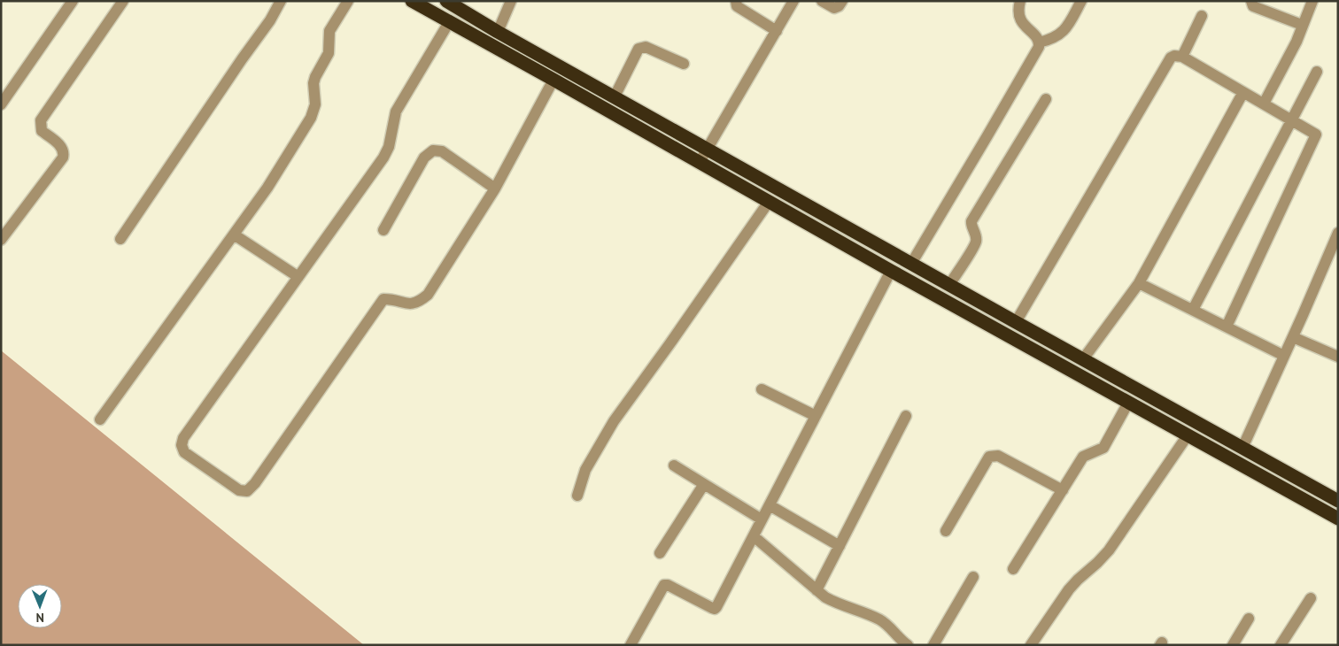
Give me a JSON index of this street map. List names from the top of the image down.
{
  "north": "bottom"
}
